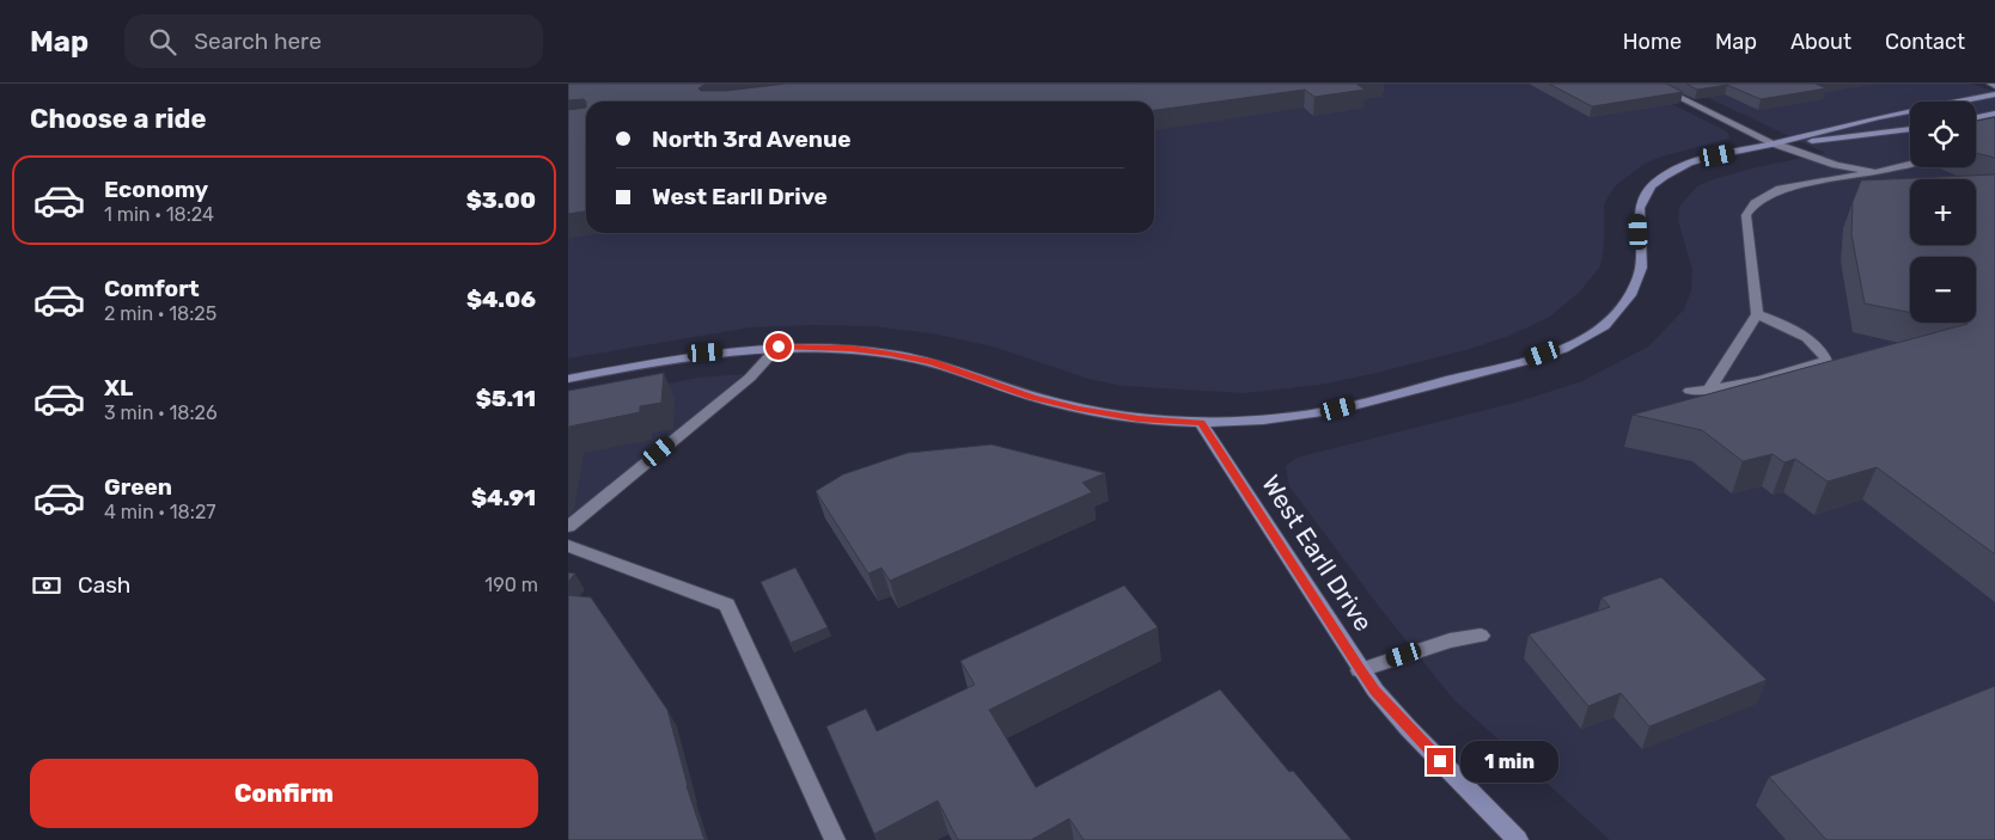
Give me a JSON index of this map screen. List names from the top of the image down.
{
  "streets": {
    "street": ["West Earll Drive"]
  },
  "page": {
    "header": "Map",
    "search": "Search here",
    "nav": [
      "Home",
      "Map",
      "About",
      "Contact"
    ],
    "heading": "Choose a ride",
    "map_buttons": ["+", "−"],
    "banner": ["North 3rd Avenue", "West Earll Drive"],
    "list": [
      {
        "name": "Economy",
        "note": "1 min · 18:24",
        "value": "$3.00"
      },
      {
        "name": "Comfort",
        "note": "2 min · 18:25",
        "value": "$4.06"
      },
      {
        "name": "XL",
        "note": "3 min · 18:26",
        "value": "$5.11"
      },
      {
        "name": "Green",
        "note": "4 min · 18:27",
        "value": "$4.91"
      }
    ],
    "pay": ["Cash", "190 m"],
    "bubble": "1 min",
    "buttons": "Confirm"
  }
}
